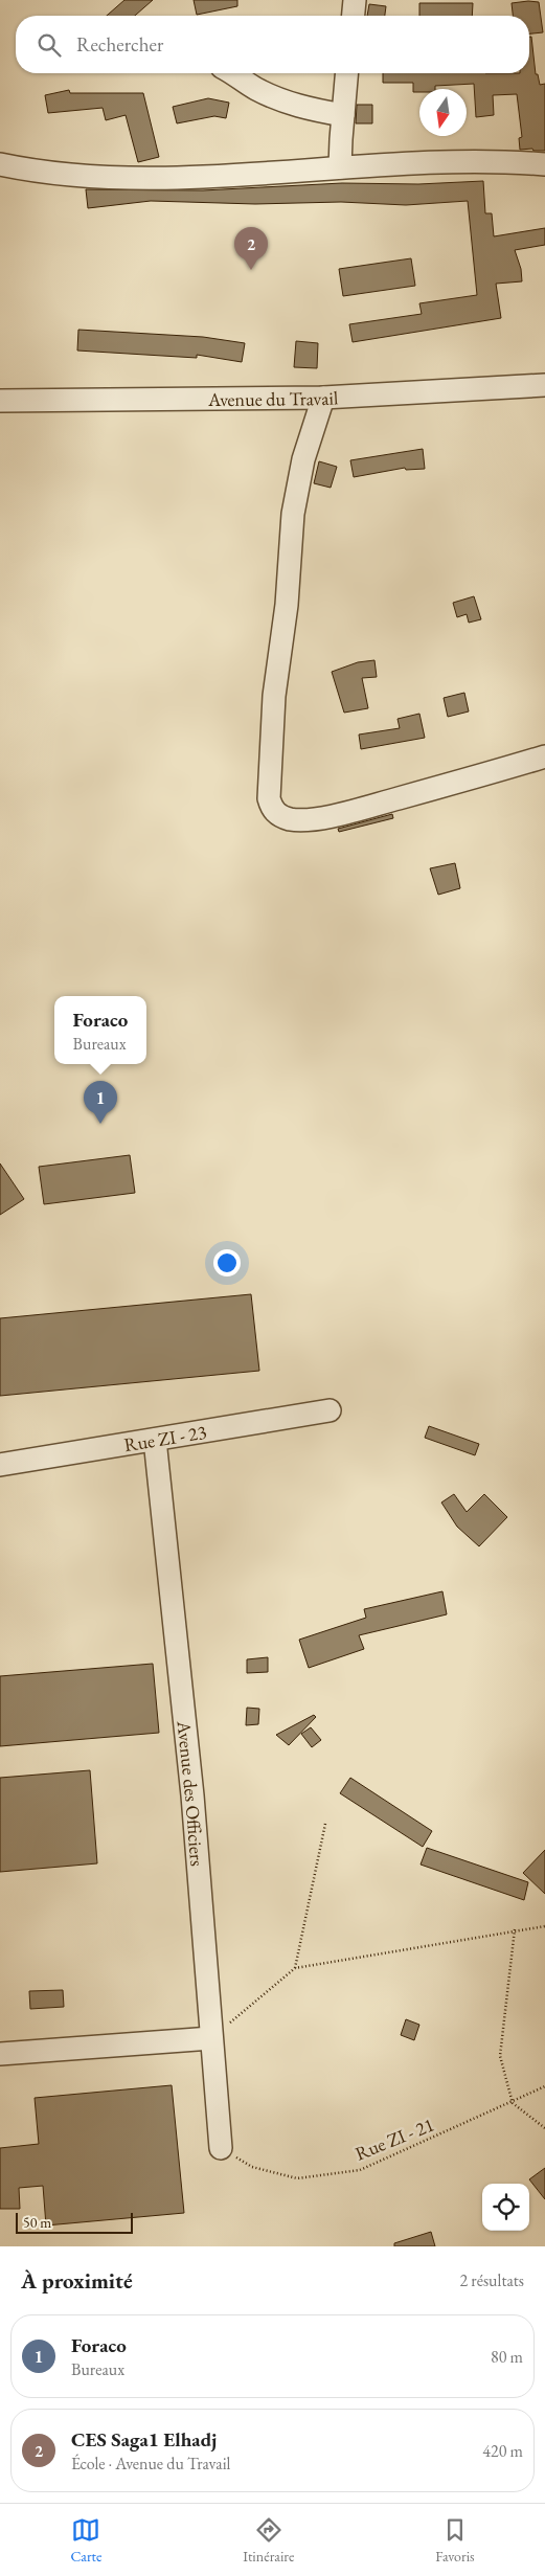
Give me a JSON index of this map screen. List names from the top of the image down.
{
  "streets": {
    "street": ["Avenue du Travail", "Rue ZI - 23", "Avenue des Officiers"],
    "path": ["Rue ZI - 21"]
  },
  "crossings": [
    ["Rue ZI - 23", "Avenue des Officiers"],
    ["Avenue des Officiers", "Rue ZI - 21"]
  ],
  "scale_bar": "50 m",
  "north": "bottom",
  "page": {
    "search": "Rechercher",
    "pins": ["2", "1"],
    "popup": ["Foraco", "Bureaux"],
    "scale": "50 m",
    "heading": ["À proximité", "2 résultats"],
    "list": [
      {
        "mark": "1",
        "name": "Foraco",
        "note": "Bureaux",
        "value": "80 m"
      },
      {
        "mark": "2",
        "name": "CES Saga1 Elhadj",
        "note": "École · Avenue du Travail",
        "value": "420 m"
      }
    ],
    "nav": ["Carte", "Itinéraire", "Favoris"]
  }
}
